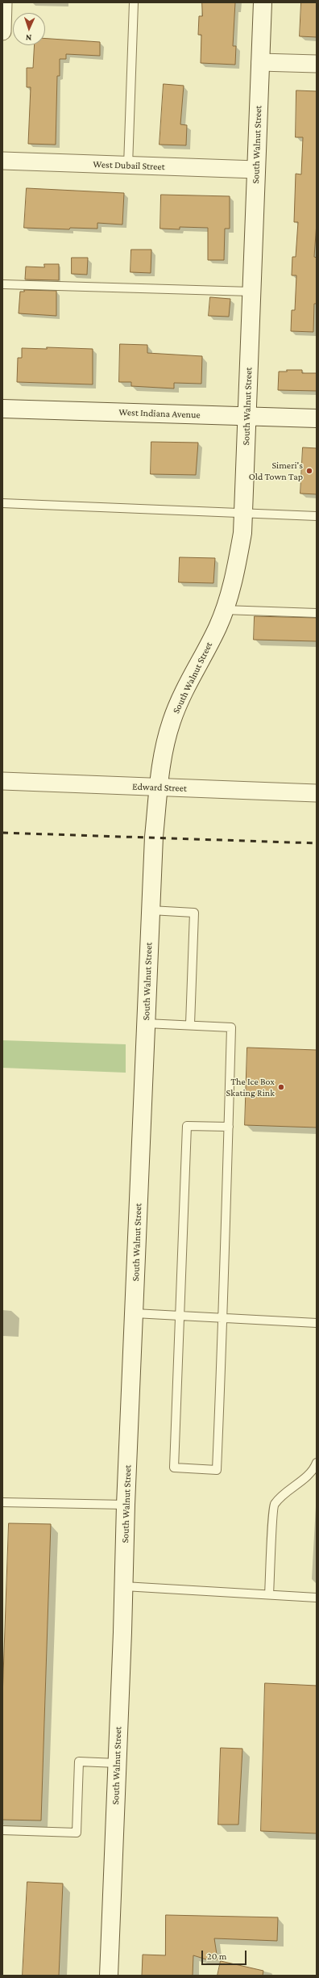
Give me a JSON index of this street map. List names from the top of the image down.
{
  "streets": {
    "street": [
      "South Walnut Street",
      "West Dubail Street",
      "West Indiana Avenue",
      "Edward Street"
    ]
  },
  "crossings": [
    ["South Walnut Street", "West Dubail Street"],
    ["South Walnut Street", "West Indiana Avenue"],
    ["South Walnut Street", "Edward Street"]
  ],
  "places": ["Simeri's Old Town Tap", "The Ice Box Skating Rink"],
  "scale_bar": "20 m",
  "north": "bottom"
}
